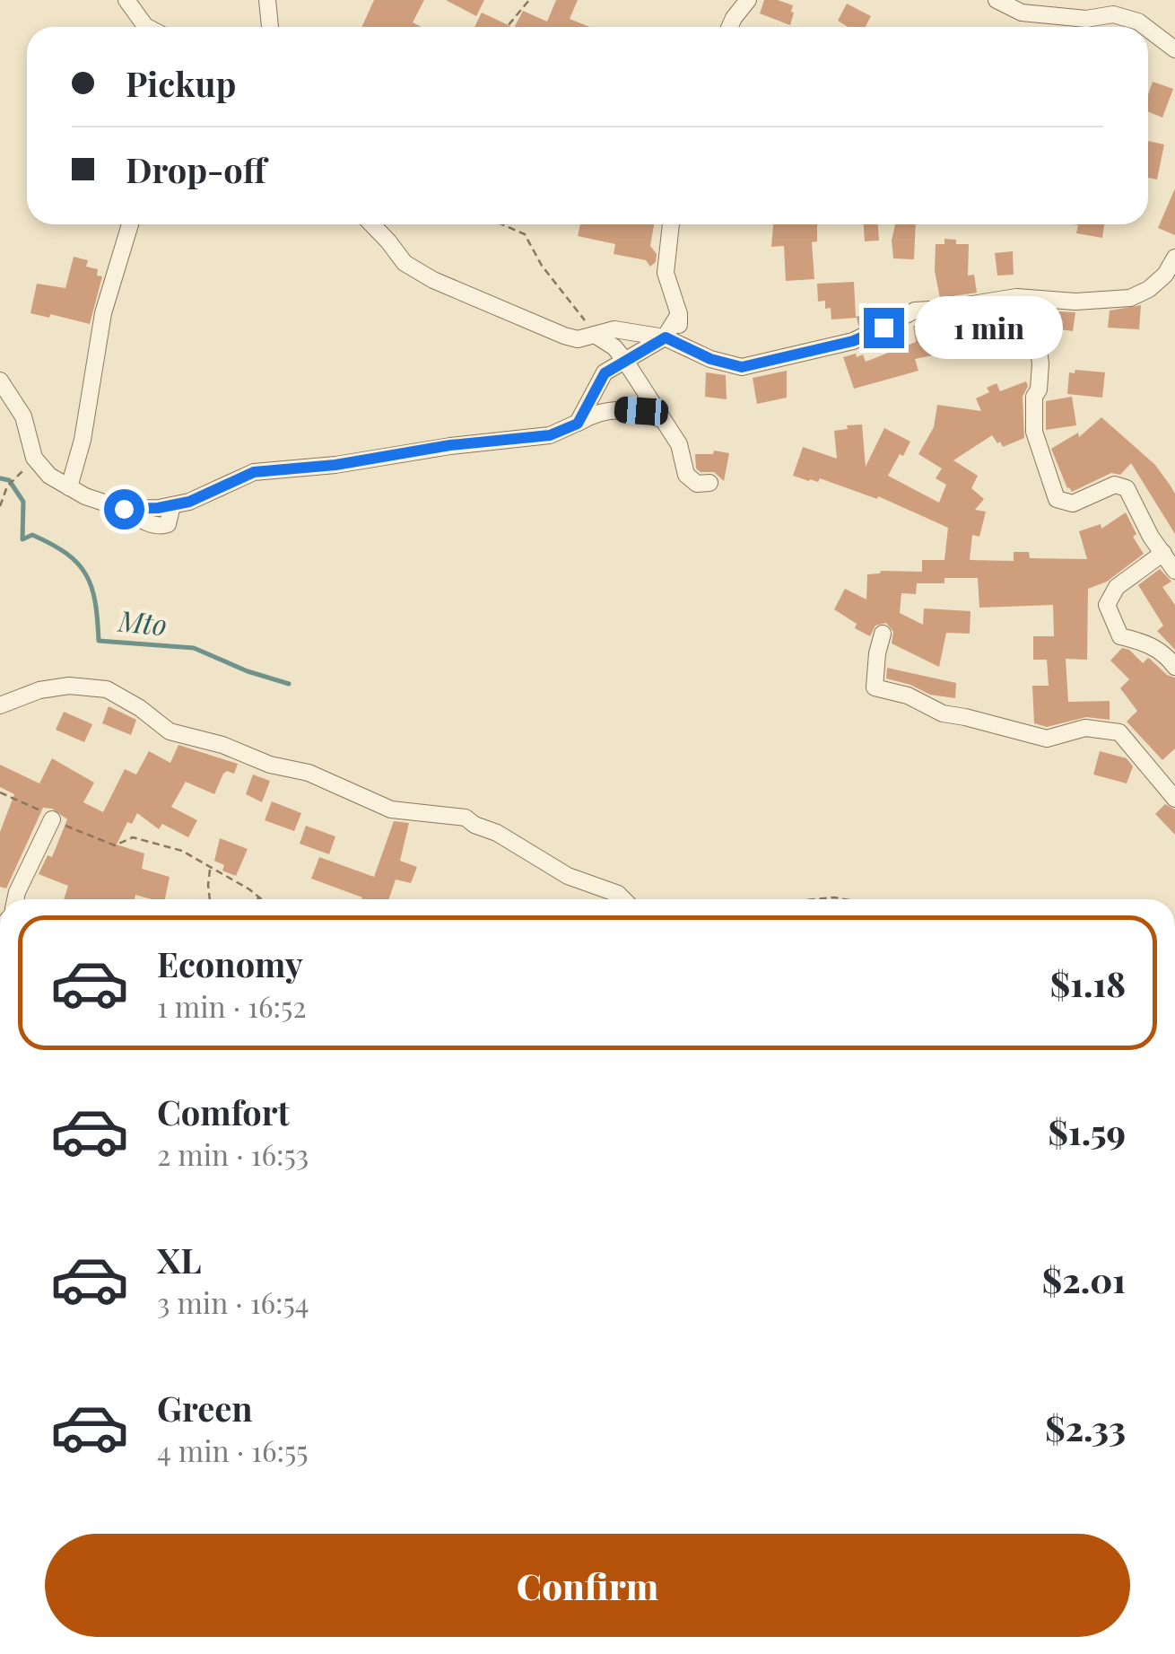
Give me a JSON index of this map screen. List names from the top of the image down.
{
  "water": ["Mto"],
  "page": {
    "banner": ["Pickup", "Drop-off"],
    "bubble": "1 min",
    "list": [
      {
        "name": "Economy",
        "note": "1 min · 16:52",
        "value": "$1.18"
      },
      {
        "name": "Comfort",
        "note": "2 min · 16:53",
        "value": "$1.59"
      },
      {
        "name": "XL",
        "note": "3 min · 16:54",
        "value": "$2.01"
      },
      {
        "name": "Green",
        "note": "4 min · 16:55",
        "value": "$2.33"
      }
    ],
    "buttons": "Confirm"
  }
}
